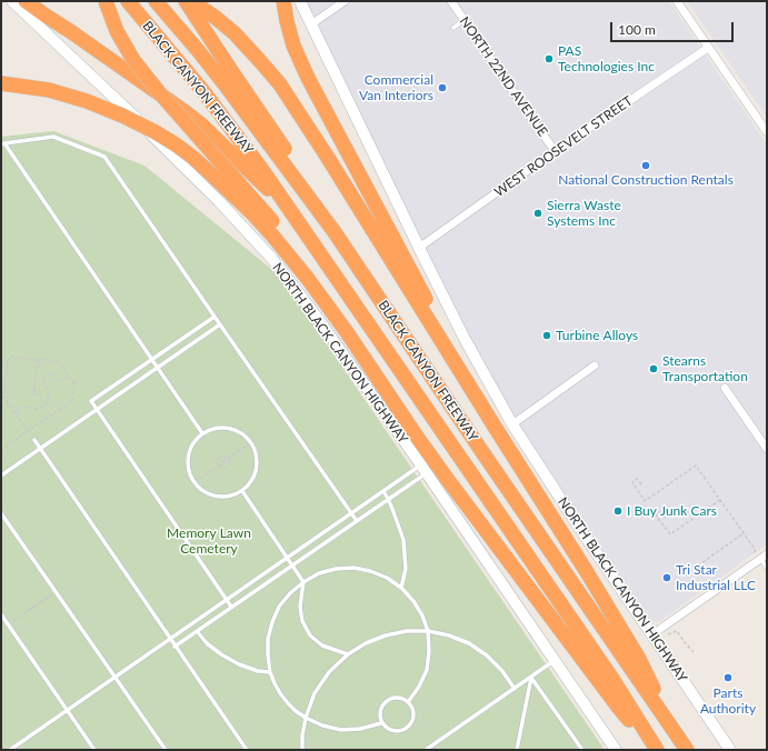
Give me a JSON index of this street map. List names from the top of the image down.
{
  "streets": {
    "highway": ["BLACK CANYON FREEWAY"],
    "main road": ["NORTH BLACK CANYON HIGHWAY"],
    "street": ["NORTH 22ND AVENUE", "WEST ROOSEVELT STREET"]
  },
  "crossings": [
    ["NORTH 22ND AVENUE", "WEST ROOSEVELT STREET"],
    ["WEST ROOSEVELT STREET", "NORTH BLACK CANYON HIGHWAY"]
  ],
  "parks": ["Memory Lawn Cemetery"],
  "places": [
    "PAS Technologies Inc",
    "Commercial Van Interiors",
    "National Construction Rentals",
    "Sierra Waste Systems Inc",
    "Turbine Alloys",
    "Stearns Transportation",
    "I Buy Junk Cars",
    "Tri Star Industrial LLC",
    "Parts Authority"
  ],
  "scale_bar": "100 m"
}
